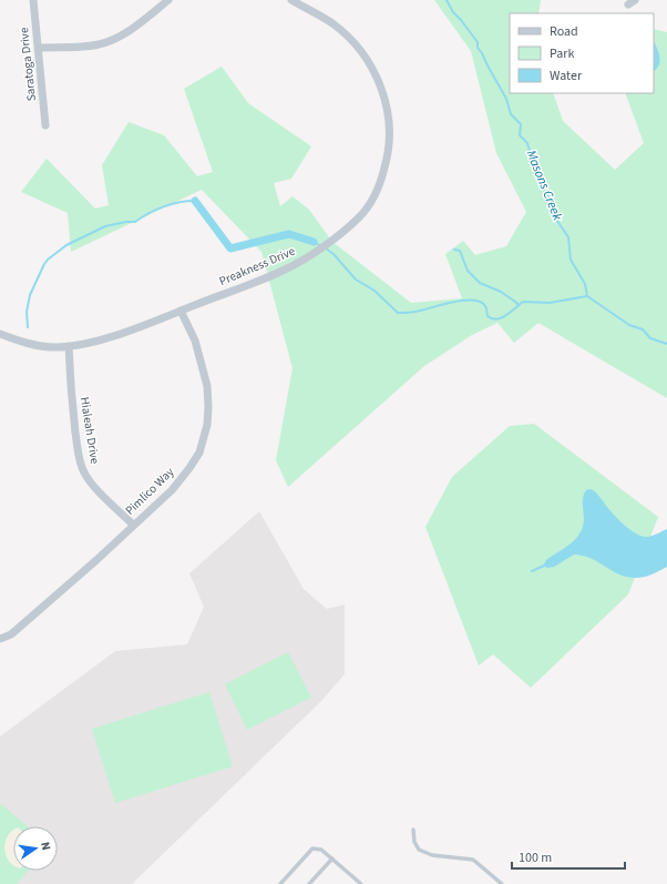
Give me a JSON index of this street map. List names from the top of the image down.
{
  "streets": {
    "street": [
      "Saratoga Drive",
      "Preakness Drive",
      "Hialeah Drive",
      "Pimlico Way"
    ]
  },
  "crossings": [
    ["Preakness Drive", "Hialeah Drive"],
    ["Preakness Drive", "Pimlico Way"],
    ["Hialeah Drive", "Pimlico Way"]
  ],
  "water": ["Masons Creek"],
  "legend": ["Road", "Park", "Water"],
  "scale_bar": "100 m",
  "north": "right"
}
